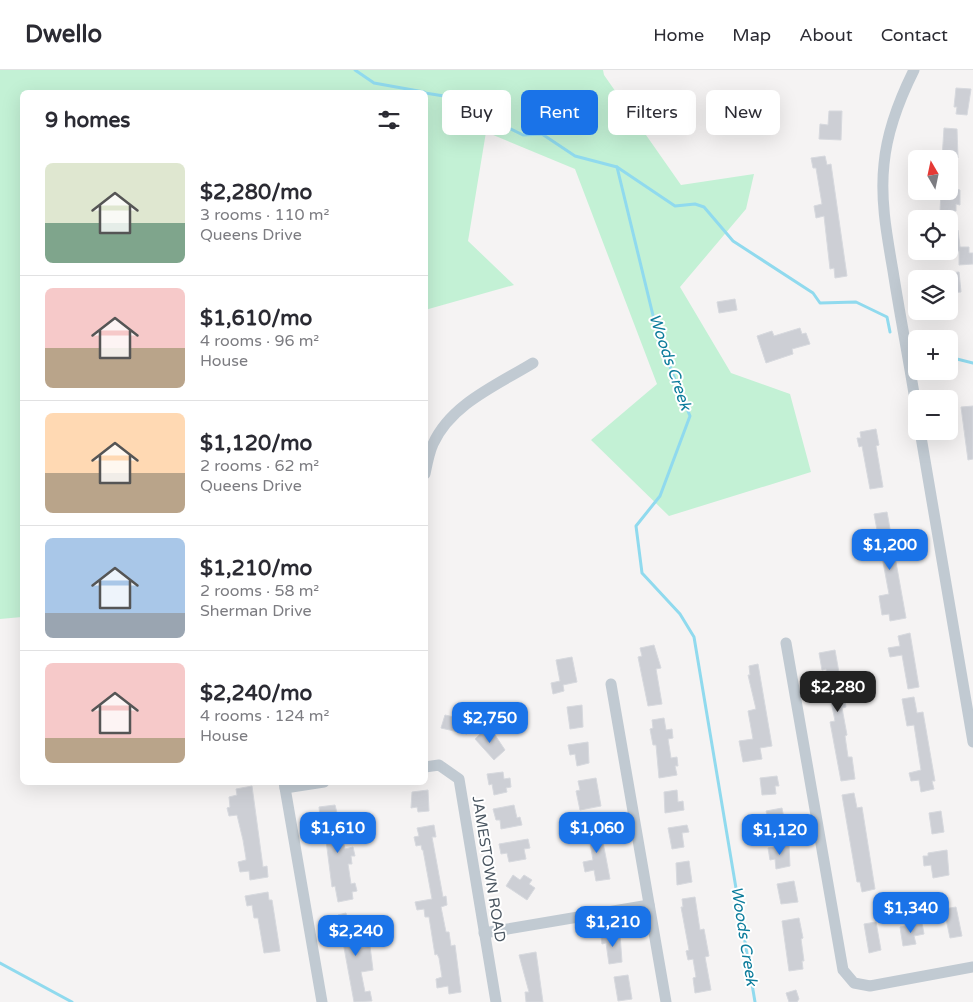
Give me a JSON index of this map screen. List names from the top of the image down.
{
  "streets": {
    "street": ["JAMESTOWN ROAD"]
  },
  "water": ["Woods Creek"],
  "north": "top",
  "page": {
    "header": "Dwello",
    "nav": [
      "Home",
      "Map",
      "About",
      "Contact"
    ],
    "chip": [
      "Buy",
      "Rent",
      "Filters",
      "New"
    ],
    "heading": "9 homes",
    "map_buttons": ["+", "−"],
    "list": [
      {
        "name": "$2,280/mo",
        "note": "3 rooms · 110 m² · Queens Drive"
      },
      {
        "name": "$1,610/mo",
        "note": "4 rooms · 96 m² · House"
      },
      {
        "name": "$1,120/mo",
        "note": "2 rooms · 62 m² · Queens Drive"
      },
      {
        "name": "$1,210/mo",
        "note": "2 rooms · 58 m² · Sherman Drive"
      },
      {
        "name": "$2,240/mo",
        "note": "4 rooms · 124 m² · House"
      }
    ],
    "price": [
      "$1,200",
      "$2,280",
      "$2,750",
      "$1,610",
      "$1,060",
      "$1,120",
      "$1,340",
      "$1,210",
      "$2,240"
    ]
  }
}
